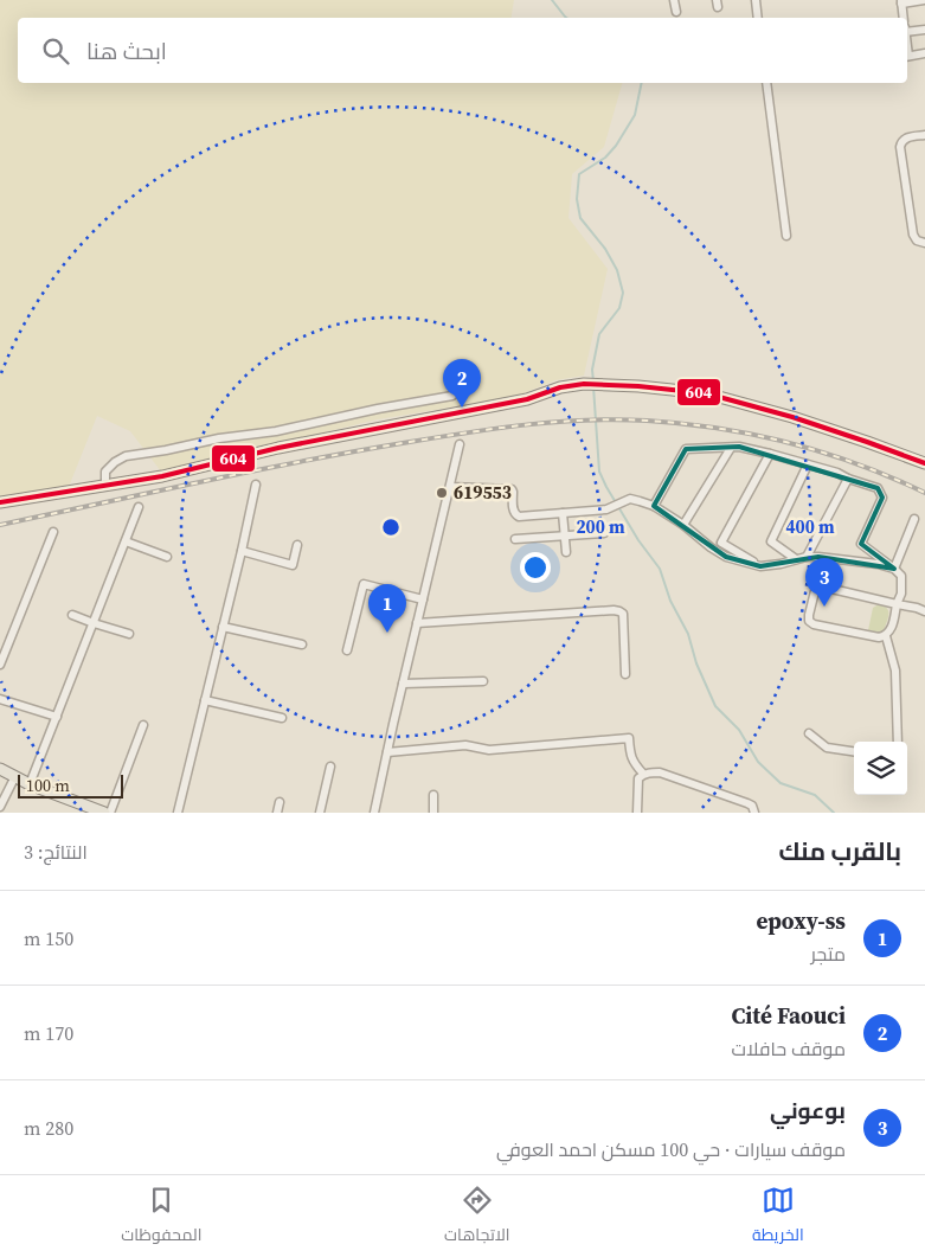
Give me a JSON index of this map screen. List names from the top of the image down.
{
  "places": ["619553"],
  "lines": ["transit line 604"],
  "scale_bar": "100 m",
  "page": {
    "search": "ابحث هنا",
    "pins": ["2", "3", "1"],
    "scale": "100 m",
    "heading": ["بالقرب منك", "النتائج: 3"],
    "list": [
      {
        "mark": "1",
        "name": "epoxy-ss",
        "note": "متجر",
        "value": "150 m"
      },
      {
        "mark": "2",
        "name": "Cité Faouci",
        "note": "موقف حافلات",
        "value": "170 m"
      },
      {
        "mark": "3",
        "name": "بوعوني",
        "note": "موقف سيارات · حي 100 مسكن احمد العوفي",
        "value": "280 m"
      }
    ],
    "nav": ["الخريطة", "الاتجاهات", "المحفوظات"]
  },
  "rings": ["200 m", "400 m"]
}
